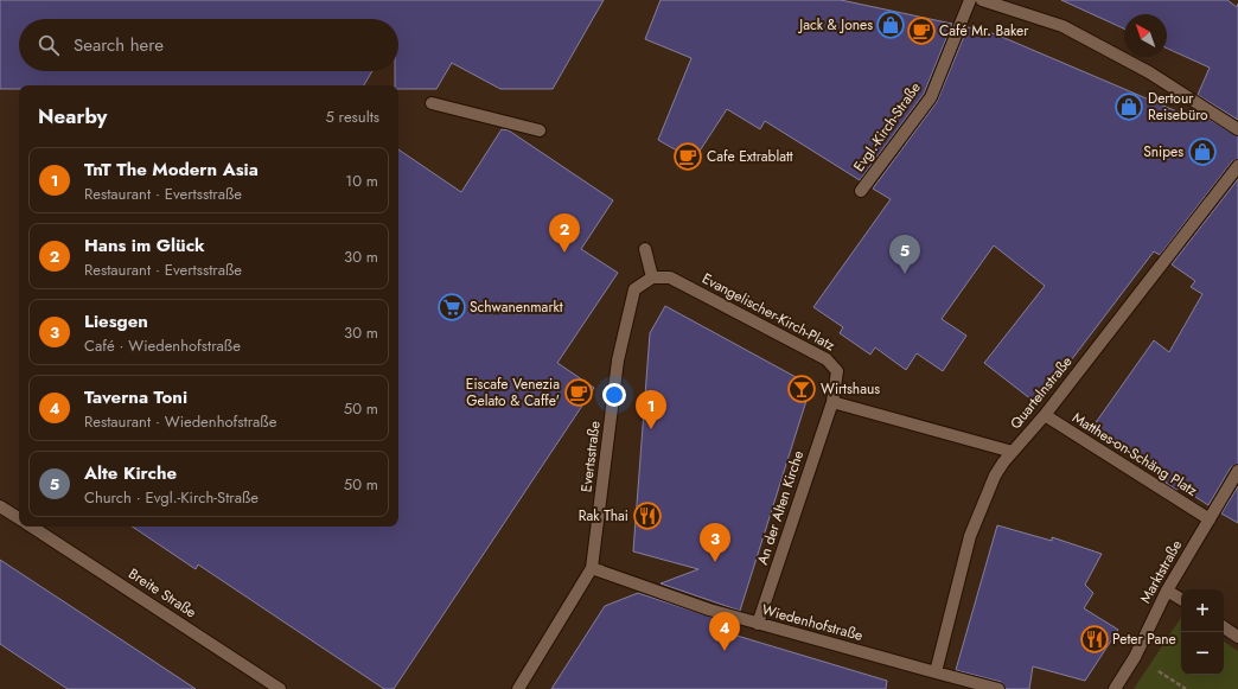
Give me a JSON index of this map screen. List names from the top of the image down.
{
  "streets": {
    "street": [
      "Evgl.-Kirch-Straße",
      "Evangelischer-Kirch-Platz",
      "Quartelnstraße",
      "Matthes-on-Schäng Platz",
      "Evertsstraße",
      "An der Alten Kirche",
      "Marktstraße",
      "Breite Straße",
      "Wiedenhofstraße"
    ]
  },
  "crossings": [
    ["Evangelischer-Kirch-Platz", "Evertsstraße"],
    ["Evangelischer-Kirch-Platz", "An der Alten Kirche"],
    ["Quartelnstraße", "Matthes-on-Schäng Platz"],
    ["Quartelnstraße", "Wiedenhofstraße"],
    ["Matthes-on-Schäng Platz", "Marktstraße"],
    ["Evertsstraße", "Wiedenhofstraße"],
    ["An der Alten Kirche", "Wiedenhofstraße"]
  ],
  "places": {
    "shop": ["Jack & Jones", "Dertour Reisebüro", "Snipes"],
    "cafe": ["Café Mr. Baker", "Cafe Extrablatt", "Eiscafe Venezia Gelato & Caffe'"],
    "supermarket": ["Schwanenmarkt"],
    "bar": ["Wirtshaus"],
    "restaurant": ["Rak Thai", "Peter Pane"]
  },
  "north": "top left",
  "page": {
    "search": "Search here",
    "heading": ["Nearby", "5 results"],
    "list": [
      {
        "mark": "1",
        "name": "TnT The Modern Asia",
        "note": "Restaurant · Evertsstraße",
        "value": "10 m"
      },
      {
        "mark": "2",
        "name": "Hans im Glück",
        "note": "Restaurant · Evertsstraße",
        "value": "30 m"
      },
      {
        "mark": "3",
        "name": "Liesgen",
        "note": "Café · Wiedenhofstraße",
        "value": "30 m"
      },
      {
        "mark": "4",
        "name": "Taverna Toni",
        "note": "Restaurant · Wiedenhofstraße",
        "value": "50 m"
      },
      {
        "mark": "5",
        "name": "Alte Kirche",
        "note": "Church · Evgl.-Kirch-Straße",
        "value": "50 m"
      }
    ],
    "pins": [
      "2",
      "5",
      "1",
      "3",
      "4"
    ],
    "map_buttons": ["+", "−"]
  }
}
